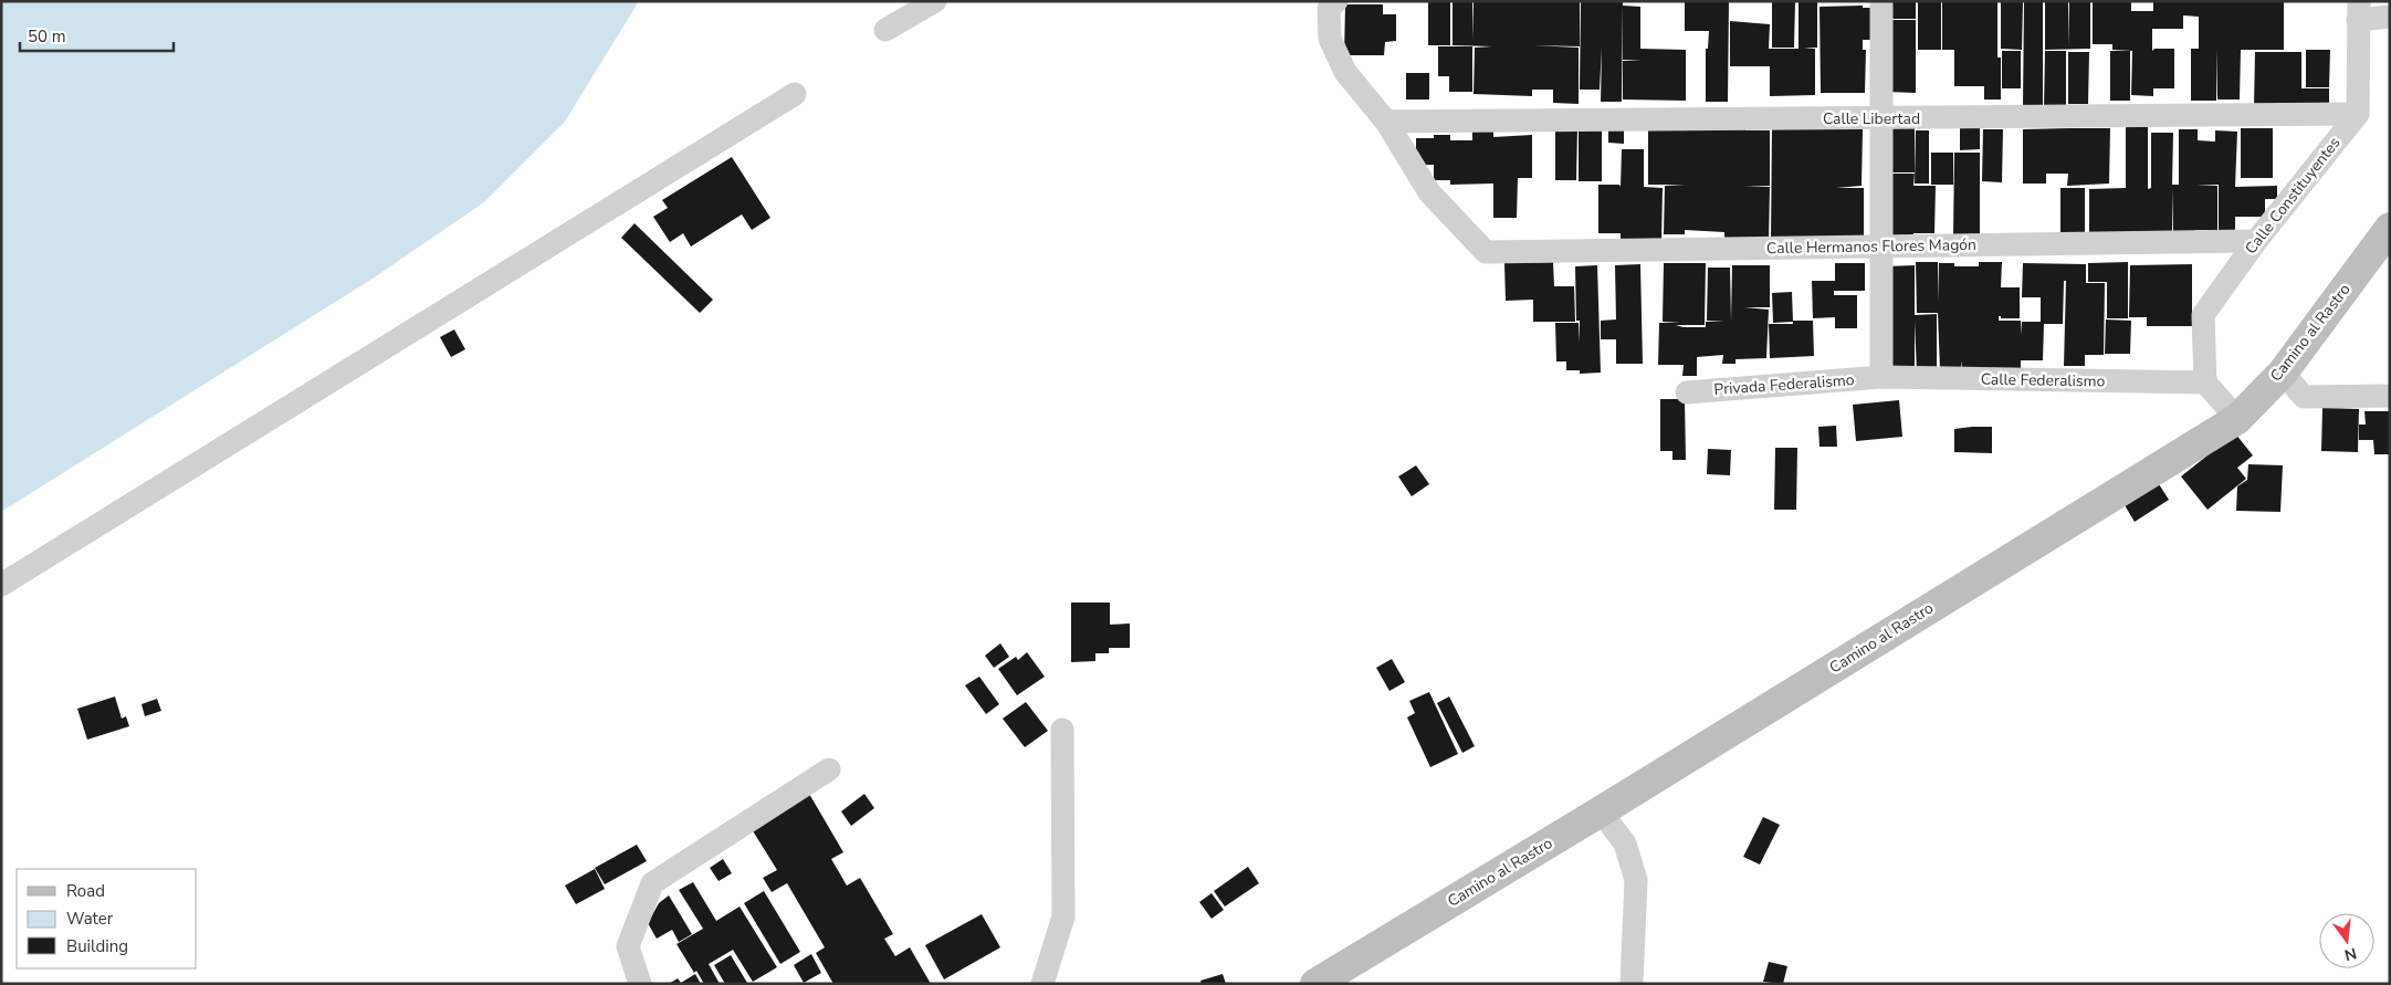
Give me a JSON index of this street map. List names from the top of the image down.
{
  "streets": {
    "street": [
      "Calle Libertad",
      "Calle Constituyentes",
      "Calle Hermanos Flores Magón",
      "Camino al Rastro",
      "Calle Federalismo",
      "Privada Federalismo"
    ]
  },
  "crossings": [
    ["Calle Libertad", "Calle Constituyentes"],
    ["Calle Libertad", "Calle Hermanos Flores Magón"],
    ["Calle Constituyentes", "Calle Hermanos Flores Magón"],
    ["Calle Constituyentes", "Calle Federalismo"],
    ["Calle Federalismo", "Privada Federalismo"]
  ],
  "legend": ["Road", "Water", "Building"],
  "scale_bar": "50 m",
  "north": "bottom"
}
